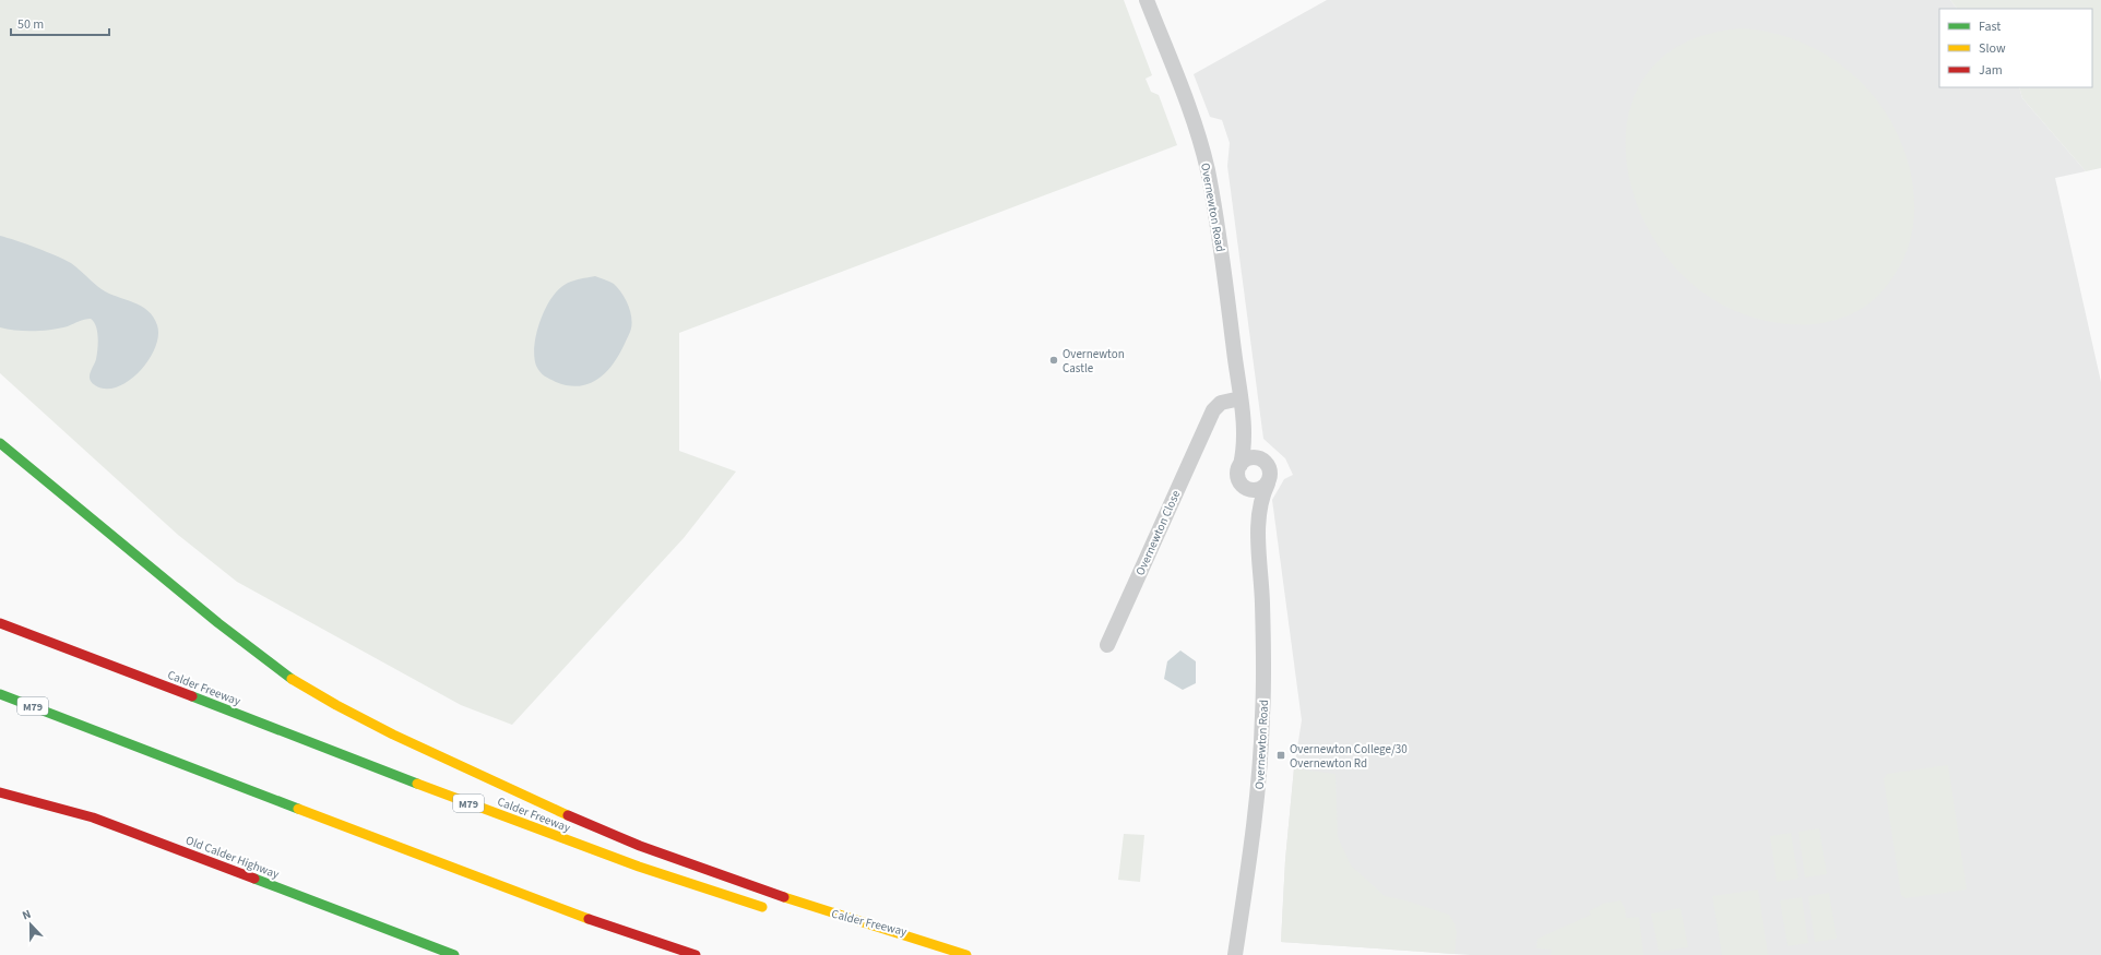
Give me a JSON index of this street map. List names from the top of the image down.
{
  "streets": {
    "main road": ["Calder Freeway", "M79", "Old Calder Highway"],
    "street": ["Overnewton Road", "Overnewton Close"]
  },
  "crossings": [
    ["Overnewton Road", "Overnewton Close"]
  ],
  "places": {
    "other": ["Overnewton Castle"],
    "transit": ["Overnewton College/30 Overnewton Rd"]
  },
  "legend": ["Fast", "Slow", "Jam"],
  "scale_bar": "50 m",
  "north": "top"
}
